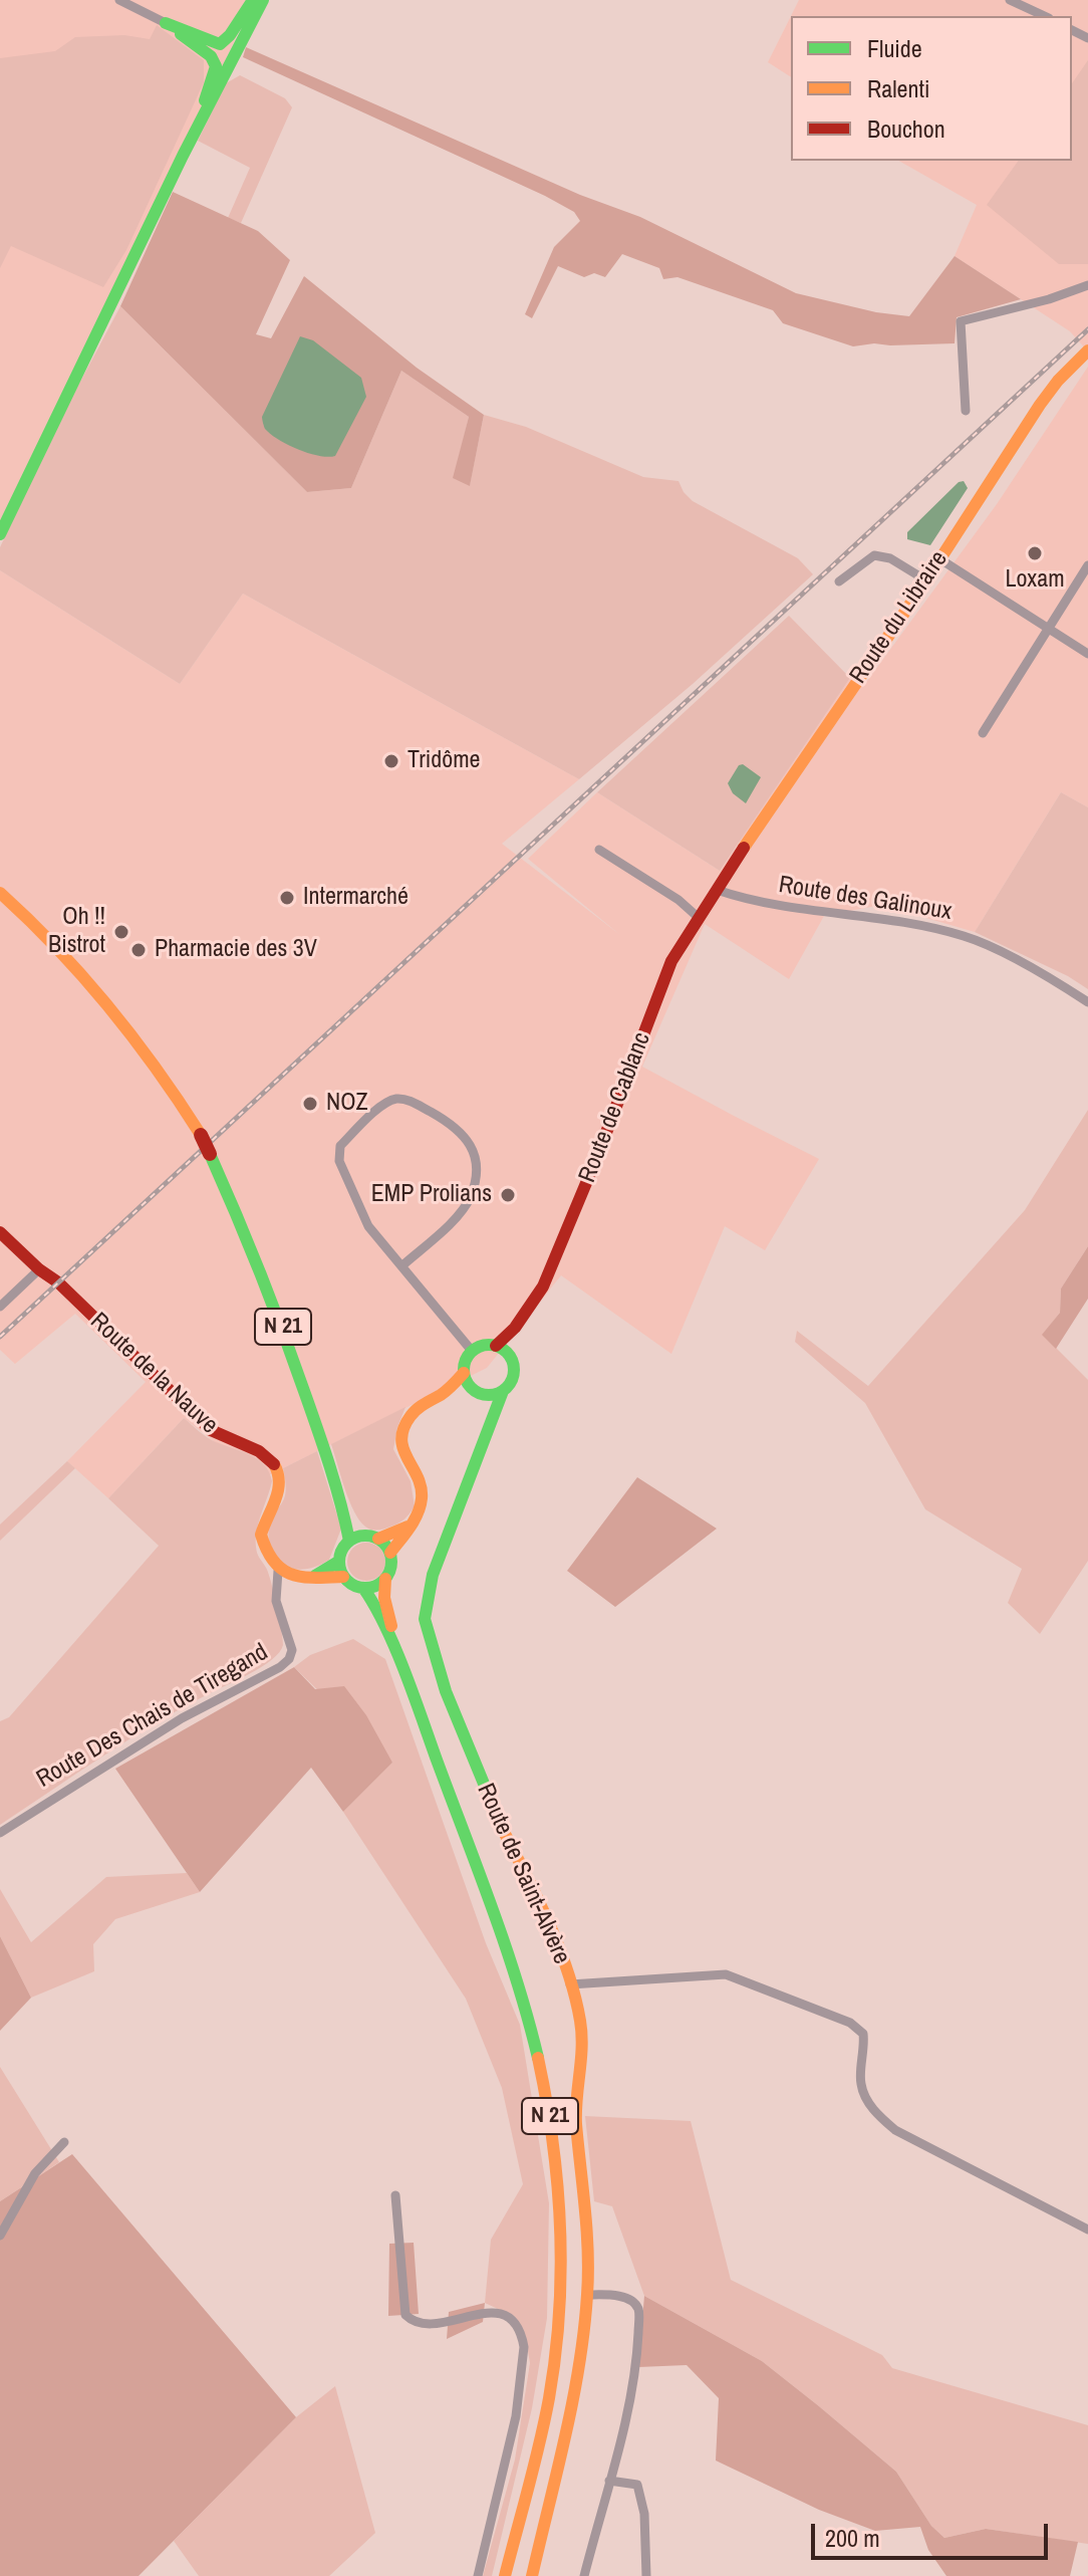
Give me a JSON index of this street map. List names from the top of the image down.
{
  "streets": {
    "main road": [
      "Route du Libraire",
      "Route de Cablanc",
      "N 21",
      "Route de la Nauve",
      "Route de Saint-Alvère"
    ],
    "street": ["Route des Galinoux", "Route Des Chais de Tiregand"]
  },
  "crossings": [
    ["Route du Libraire", "Route des Galinoux"],
    ["Route du Libraire", "Route de Cablanc"],
    ["Route des Galinoux", "Route de Cablanc"],
    ["Route de la Nauve", "Route Des Chais de Tiregand"]
  ],
  "places": [
    "Loxam",
    "Tridôme",
    "Intermarché",
    "Oh !! Bistrot",
    "Pharmacie des 3V",
    "NOZ",
    "EMP Prolians"
  ],
  "legend": ["Fluide", "Ralenti", "Bouchon"],
  "scale_bar": "200 m"
}
